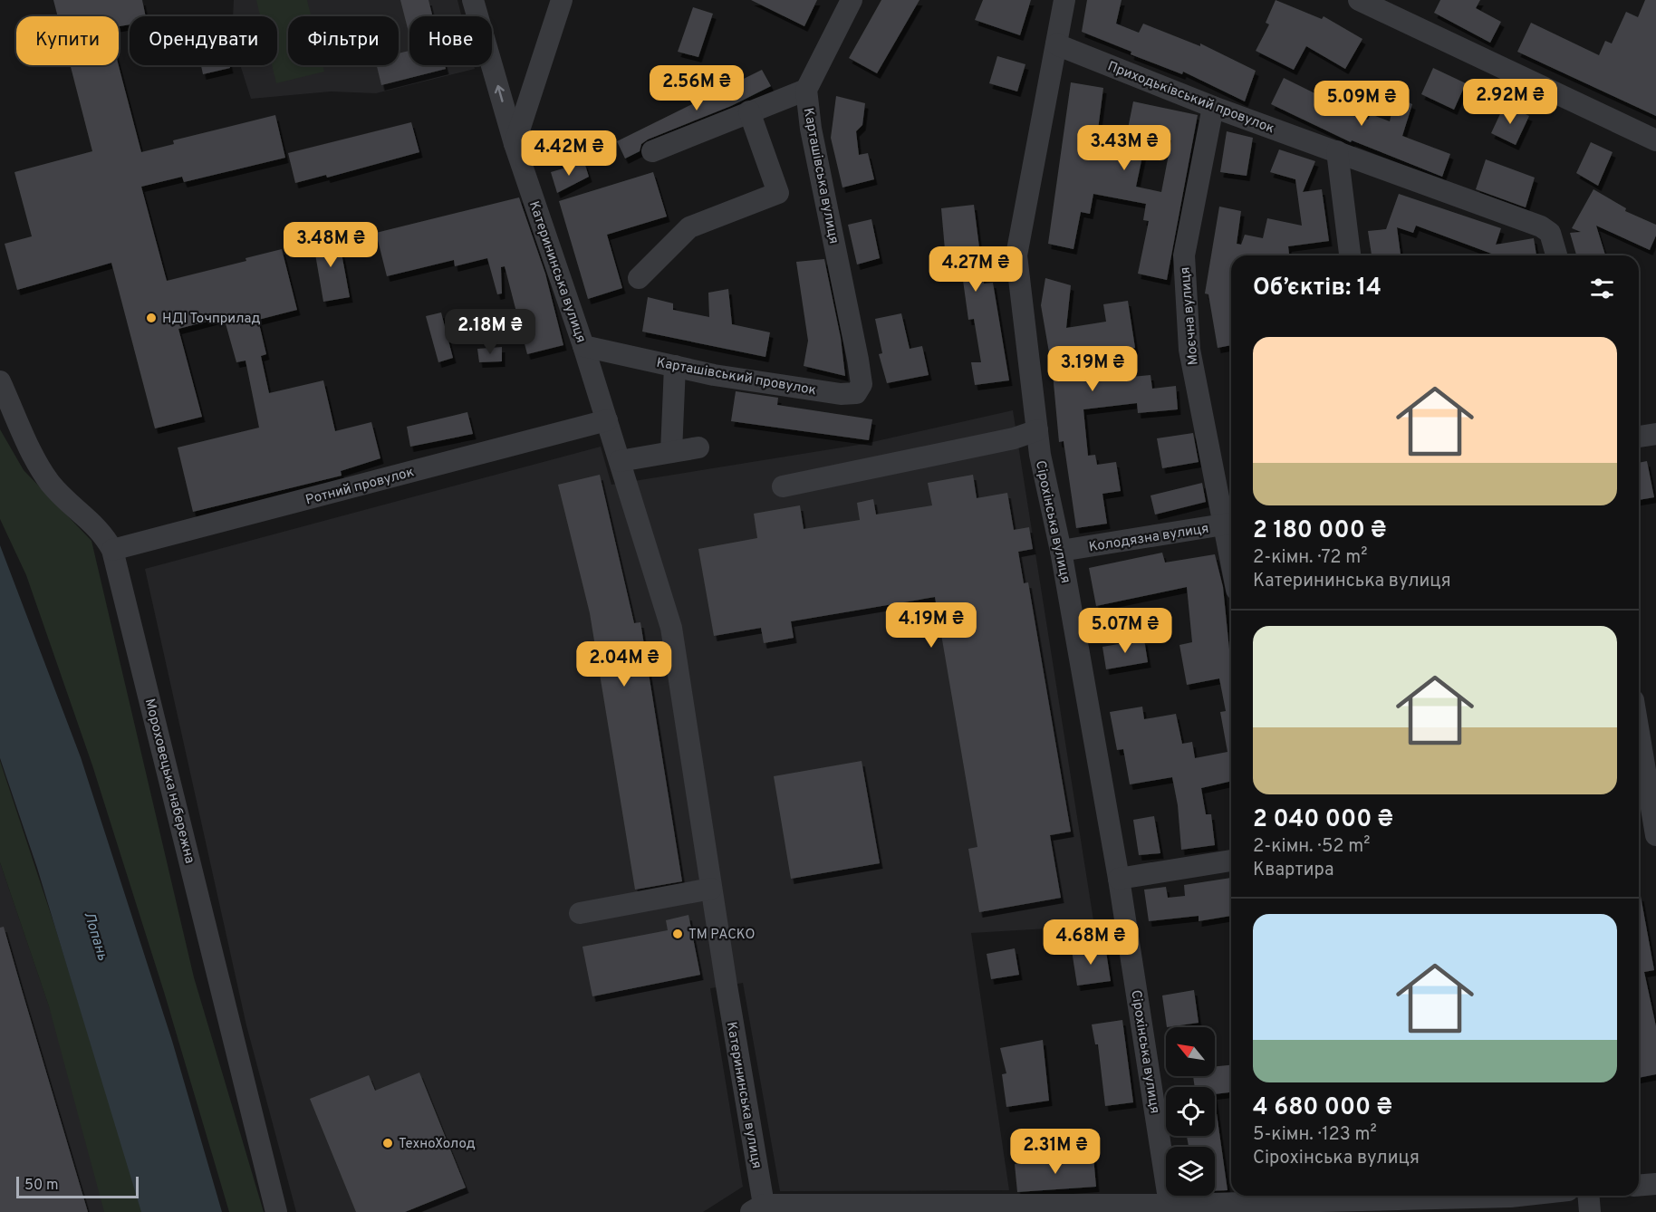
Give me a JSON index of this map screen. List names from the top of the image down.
{
  "streets": {
    "street": [
      "Приходьківський провулок",
      "Карташівська вулиця",
      "Катерининська вулиця",
      "Моєчна вулиця",
      "Карташівський провулок",
      "Ротний провулок",
      "Сірохінська вулиця",
      "Колодязна вулиця",
      "Мороховецька набережна"
    ]
  },
  "crossings": [
    ["Приходьківський провулок", "Моєчна вулиця"],
    ["Приходьківський провулок", "Сірохінська вулиця"],
    ["Карташівська вулиця", "Карташівський провулок"],
    ["Катерининська вулиця", "Карташівський провулок"],
    ["Катерининська вулиця", "Ротний провулок"],
    ["Моєчна вулиця", "Колодязна вулиця"],
    ["Ротний провулок", "Мороховецька набережна"],
    ["Сірохінська вулиця", "Колодязна вулиця"]
  ],
  "water": ["Лопань"],
  "places": ["НДІ Точприлад", "ТМ РАСКО", "ТехноХолод"],
  "scale_bar": "50 m",
  "north": "top left",
  "page": {
    "chip": [
      "Купити",
      "Орендувати",
      "Фільтри",
      "Нове"
    ],
    "price": [
      "2.56M ₴",
      "2.92M ₴",
      "5.09M ₴",
      "3.43M ₴",
      "4.42M ₴",
      "3.48M ₴",
      "4.27M ₴",
      "2.18M ₴",
      "3.19M ₴",
      "4.19M ₴",
      "5.07M ₴",
      "2.04M ₴",
      "4.68M ₴",
      "2.31M ₴"
    ],
    "heading": "Об’єктів: 14",
    "list": [
      {
        "name": "2 180 000 ₴",
        "note": "2-кімн. · 72 m² · Катерининська вулиця"
      },
      {
        "name": "2 040 000 ₴",
        "note": "2-кімн. · 52 m² · Квартира"
      },
      {
        "name": "4 680 000 ₴",
        "note": "5-кімн. · 123 m² · Сірохінська вулиця"
      }
    ],
    "scale": "50 m"
  }
}
